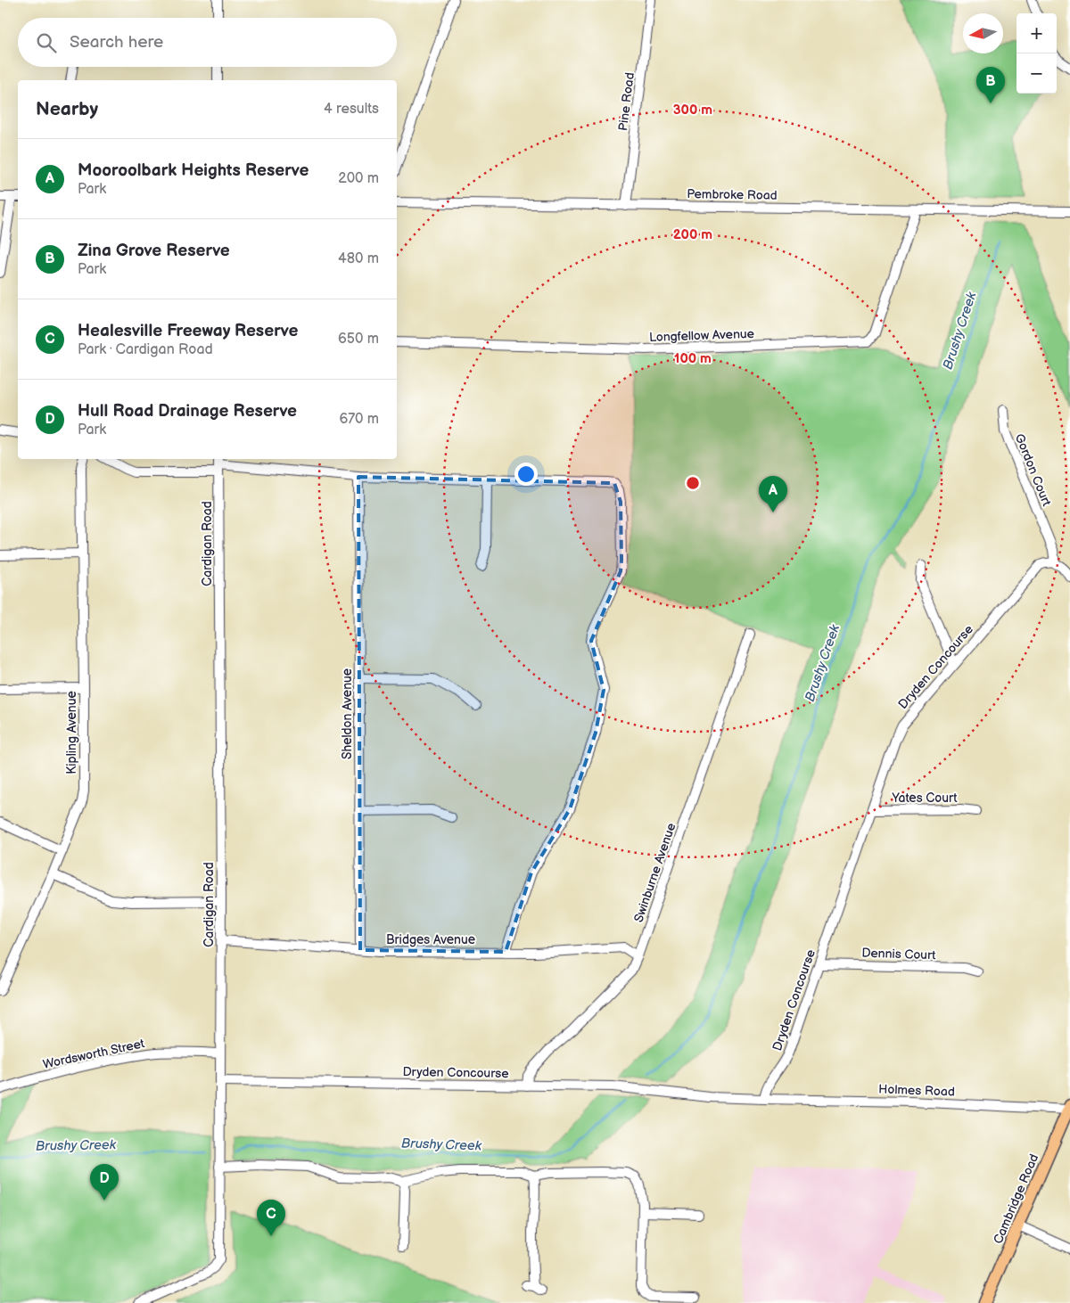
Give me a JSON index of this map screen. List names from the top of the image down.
{
  "streets": {
    "main road": ["Cambridge Road"],
    "street": [
      "Pine Road",
      "Pembroke Road",
      "Longfellow Avenue",
      "Gordon Court",
      "Cardigan Road",
      "Dryden Concourse",
      "Sheldon Avenue",
      "Kipling Avenue",
      "Yates Court",
      "Swinburne Avenue",
      "Bridges Avenue",
      "Dennis Court",
      "Wordsworth Street",
      "Holmes Road"
    ]
  },
  "crossings": [
    ["Pine Road", "Pembroke Road"],
    ["Pembroke Road", "Longfellow Avenue"],
    ["Gordon Court", "Dryden Concourse"],
    ["Cardigan Road", "Dryden Concourse"],
    ["Cardigan Road", "Bridges Avenue"],
    ["Cardigan Road", "Wordsworth Street"],
    ["Dryden Concourse", "Yates Court"],
    ["Dryden Concourse", "Swinburne Avenue"],
    ["Dryden Concourse", "Dennis Court"],
    ["Dryden Concourse", "Holmes Road"],
    ["Sheldon Avenue", "Bridges Avenue"],
    ["Swinburne Avenue", "Bridges Avenue"],
    ["Holmes Road", "Cambridge Road"]
  ],
  "water": ["Brushy Creek"],
  "north": "left",
  "page": {
    "map_buttons": ["+", "−"],
    "search": "Search here",
    "pins": [
      "B",
      "A",
      "D",
      "C"
    ],
    "heading": ["Nearby", "4 results"],
    "list": [
      {
        "mark": "A",
        "name": "Mooroolbark Heights Reserve",
        "note": "Park",
        "value": "200 m"
      },
      {
        "mark": "B",
        "name": "Zina Grove Reserve",
        "note": "Park",
        "value": "480 m"
      },
      {
        "mark": "C",
        "name": "Healesville Freeway Reserve",
        "note": "Park · Cardigan Road",
        "value": "650 m"
      },
      {
        "mark": "D",
        "name": "Hull Road Drainage Reserve",
        "note": "Park",
        "value": "670 m"
      }
    ]
  },
  "rings": ["300 m", "200 m", "100 m"]
}
